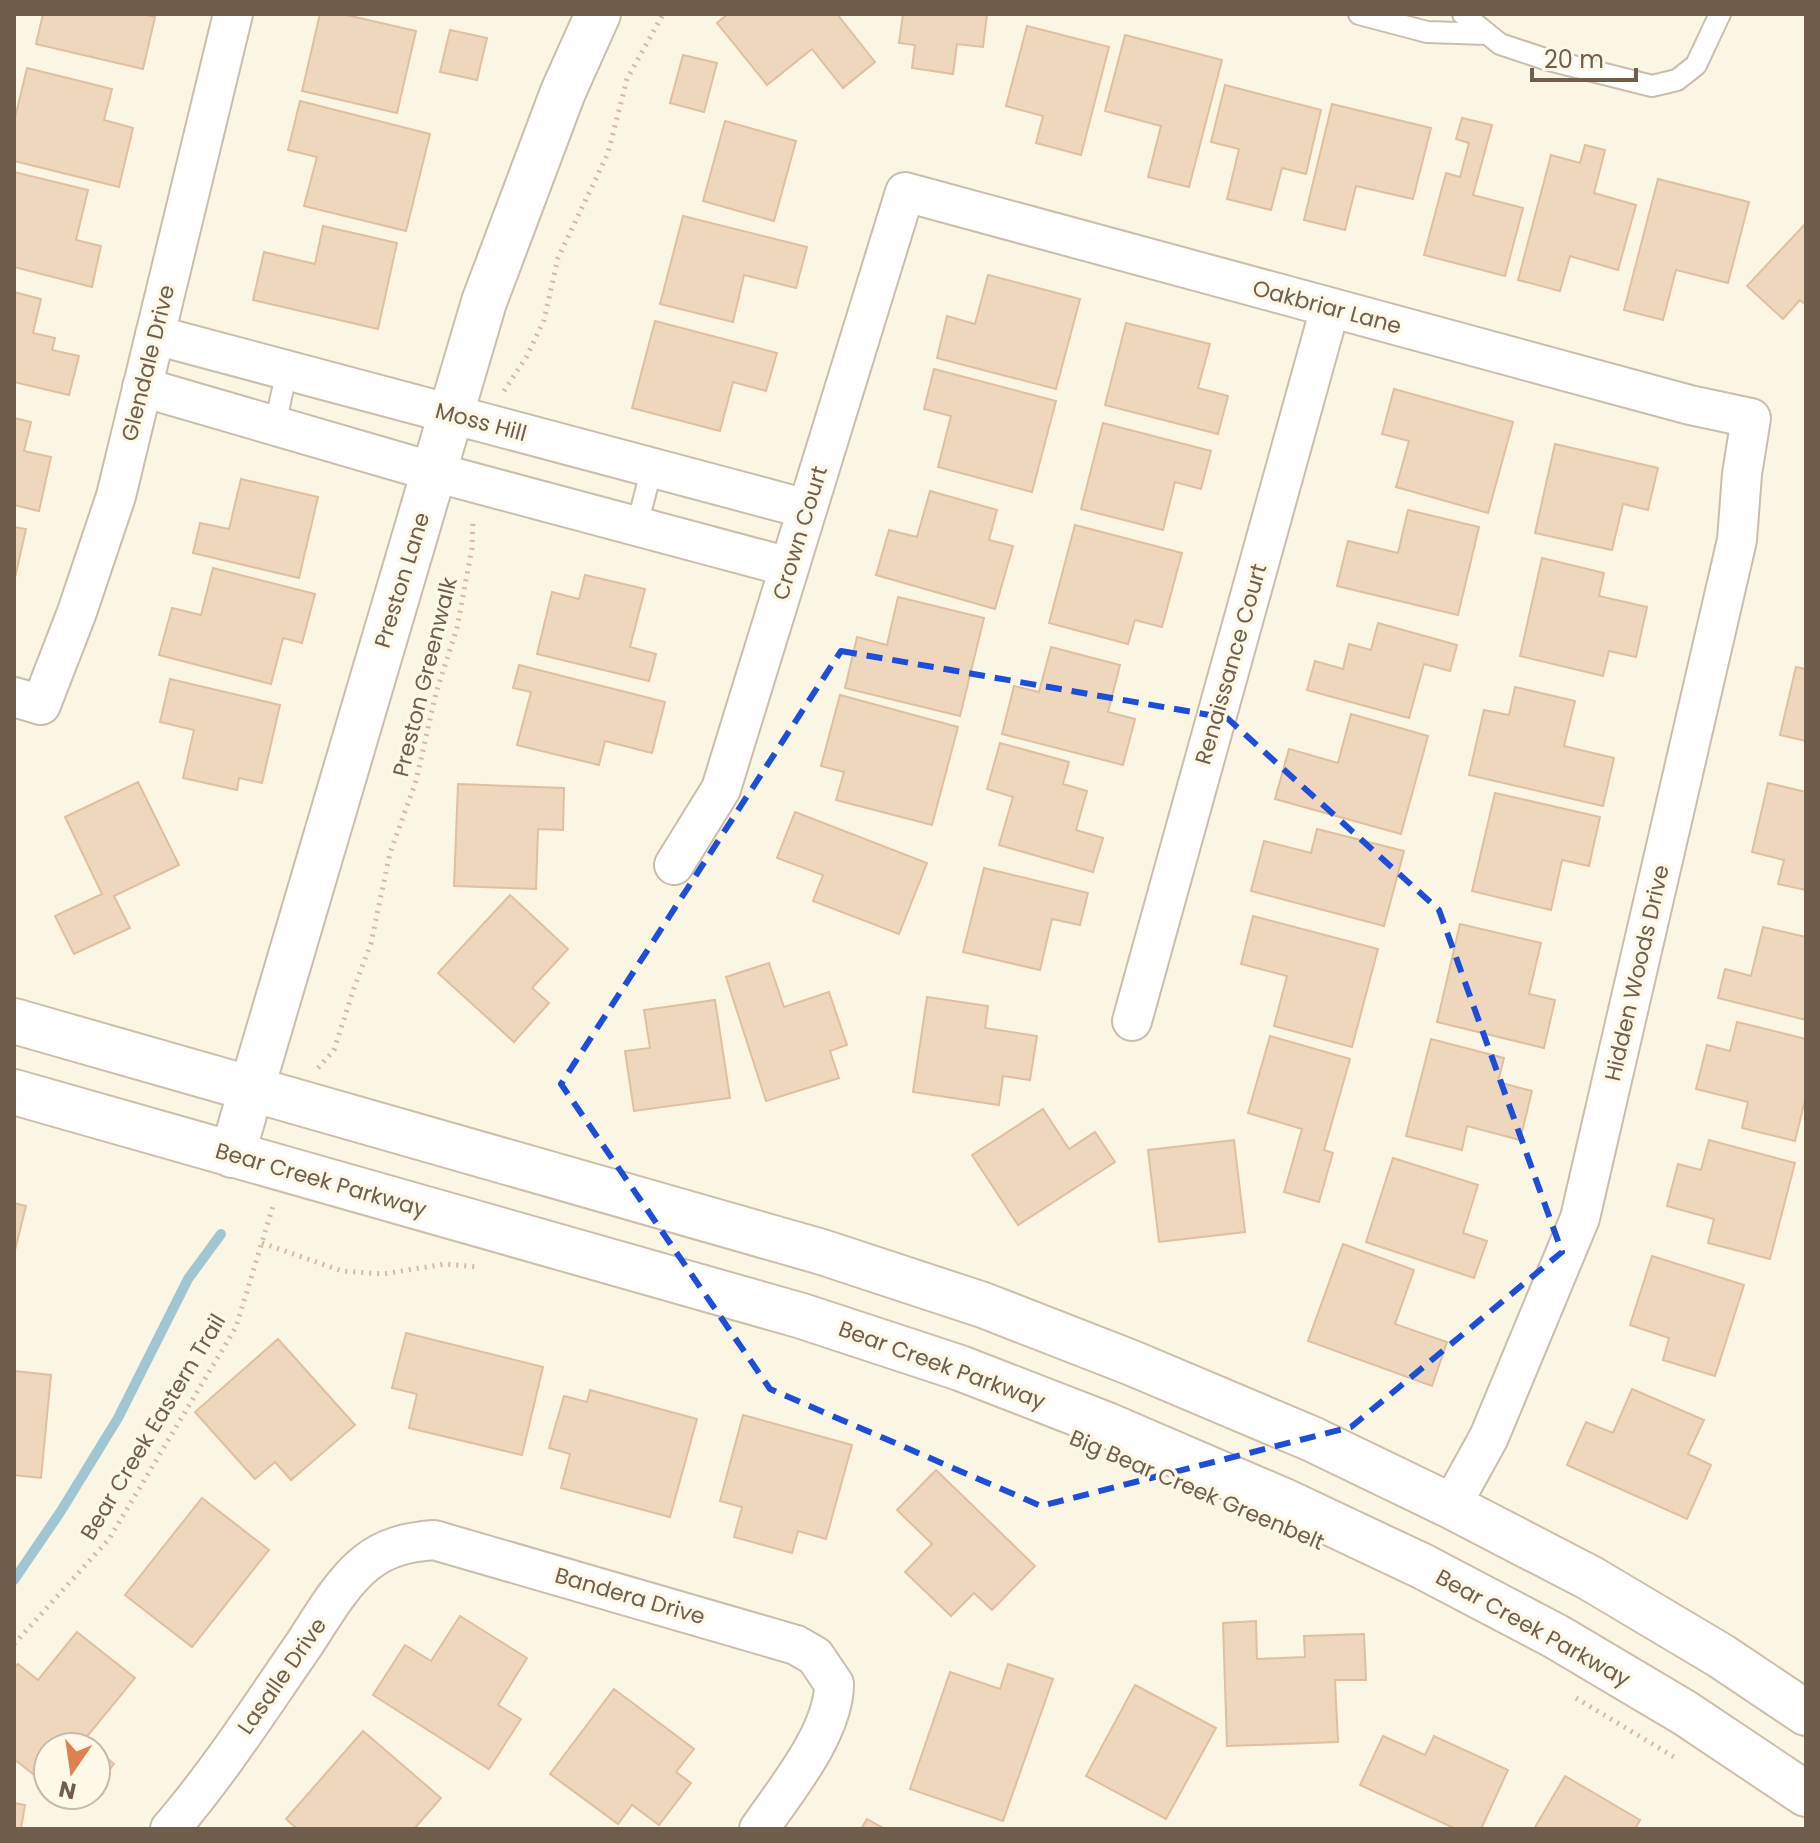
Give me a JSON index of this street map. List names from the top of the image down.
{
  "streets": {
    "main road": ["Preston Lane", "Bear Creek Parkway"],
    "street": [
      "Oakbriar Lane",
      "Glendale Drive",
      "Moss Hill",
      "Crown Court",
      "Renaissance Court",
      "Hidden Woods Drive",
      "Bandera Drive",
      "Lasalle Drive"
    ],
    "path": ["Preston Greenwalk", "Bear Creek Eastern Trail"]
  },
  "crossings": [
    ["Oakbriar Lane", "Crown Court"],
    ["Oakbriar Lane", "Renaissance Court"],
    ["Oakbriar Lane", "Hidden Woods Drive"],
    ["Glendale Drive", "Moss Hill"],
    ["Moss Hill", "Crown Court"],
    ["Moss Hill", "Preston Lane"],
    ["Preston Lane", "Bear Creek Parkway"],
    ["Bandera Drive", "Lasalle Drive"]
  ],
  "scale_bar": "20 m",
  "north": "bottom"
}
